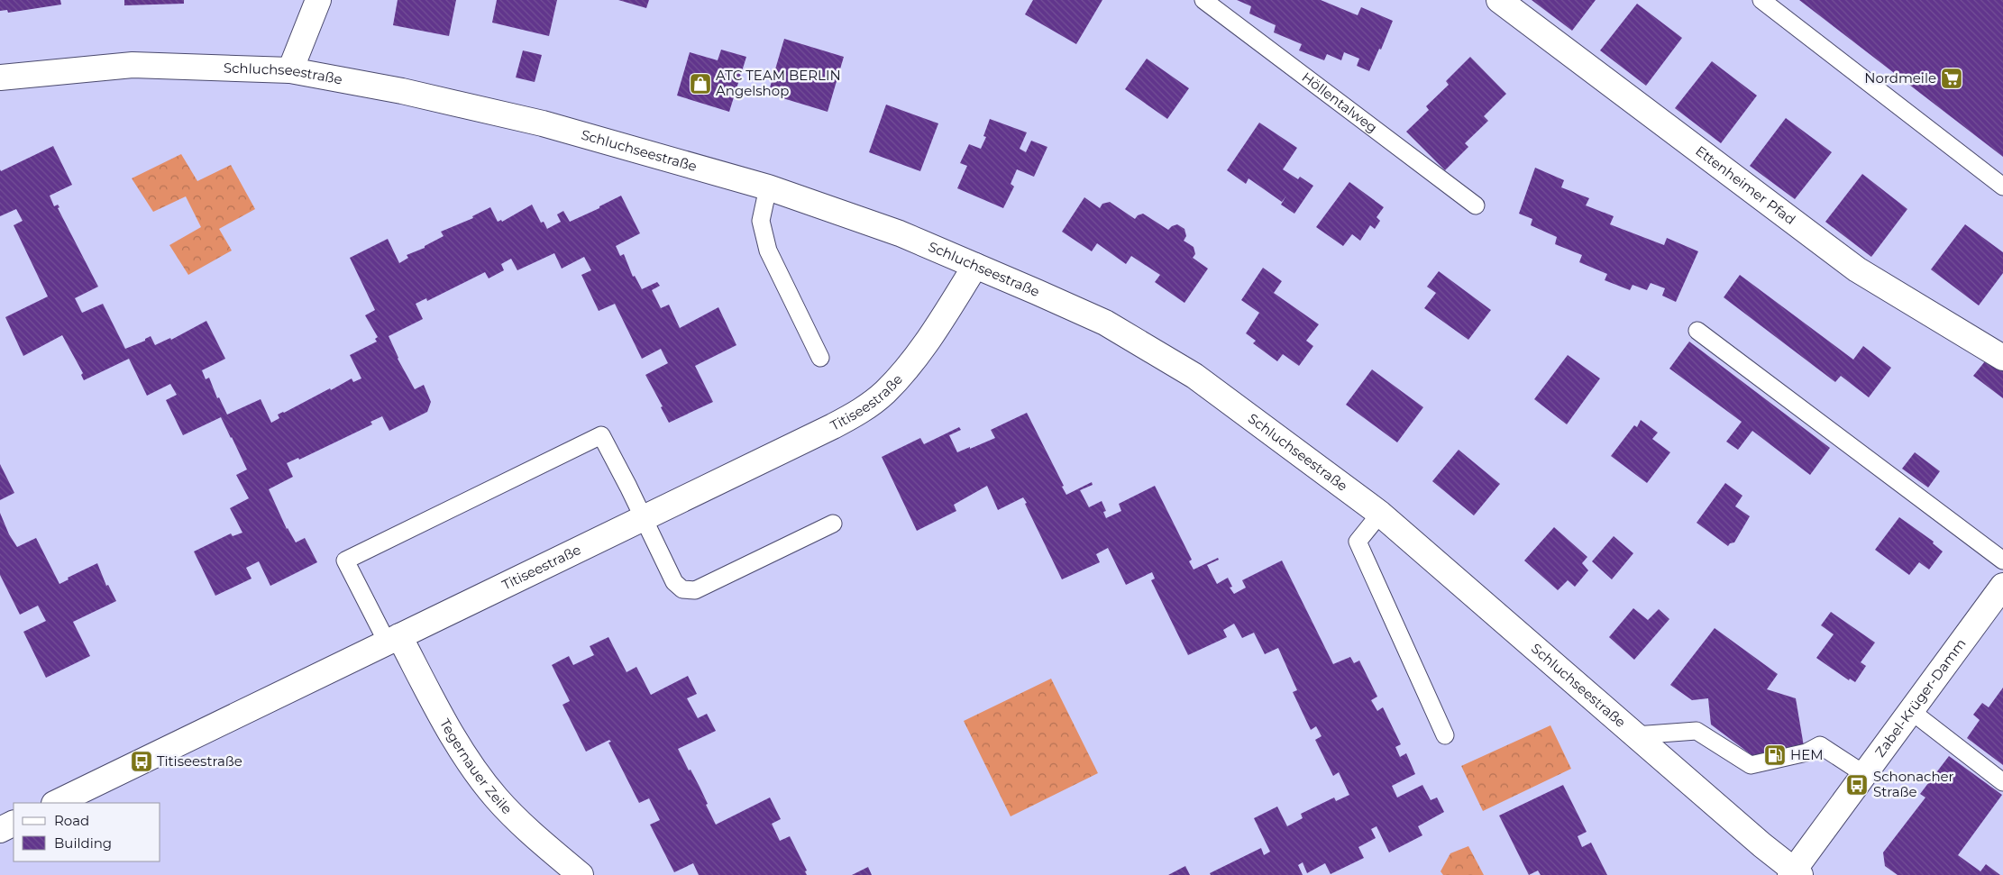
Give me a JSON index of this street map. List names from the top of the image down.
{
  "streets": {
    "street": [
      "Schluchseestraße",
      "Ettenheimer Pfad",
      "Titiseestraße",
      "Zabel-Krüger-Damm",
      "Tegernauer Zeile"
    ],
    "lane": ["Höllentalweg"]
  },
  "crossings": [
    ["Schluchseestraße", "Titiseestraße"],
    ["Schluchseestraße", "Zabel-Krüger-Damm"],
    ["Titiseestraße", "Tegernauer Zeile"]
  ],
  "places": {
    "supermarket": ["Nordmeile"],
    "shop": ["ATC TEAM BERLIN Angelshop"],
    "fuel station": ["HEM"],
    "bus stop": ["Titiseestraße", "Schonacher Straße"]
  },
  "legend": ["Road", "Building"]
}
